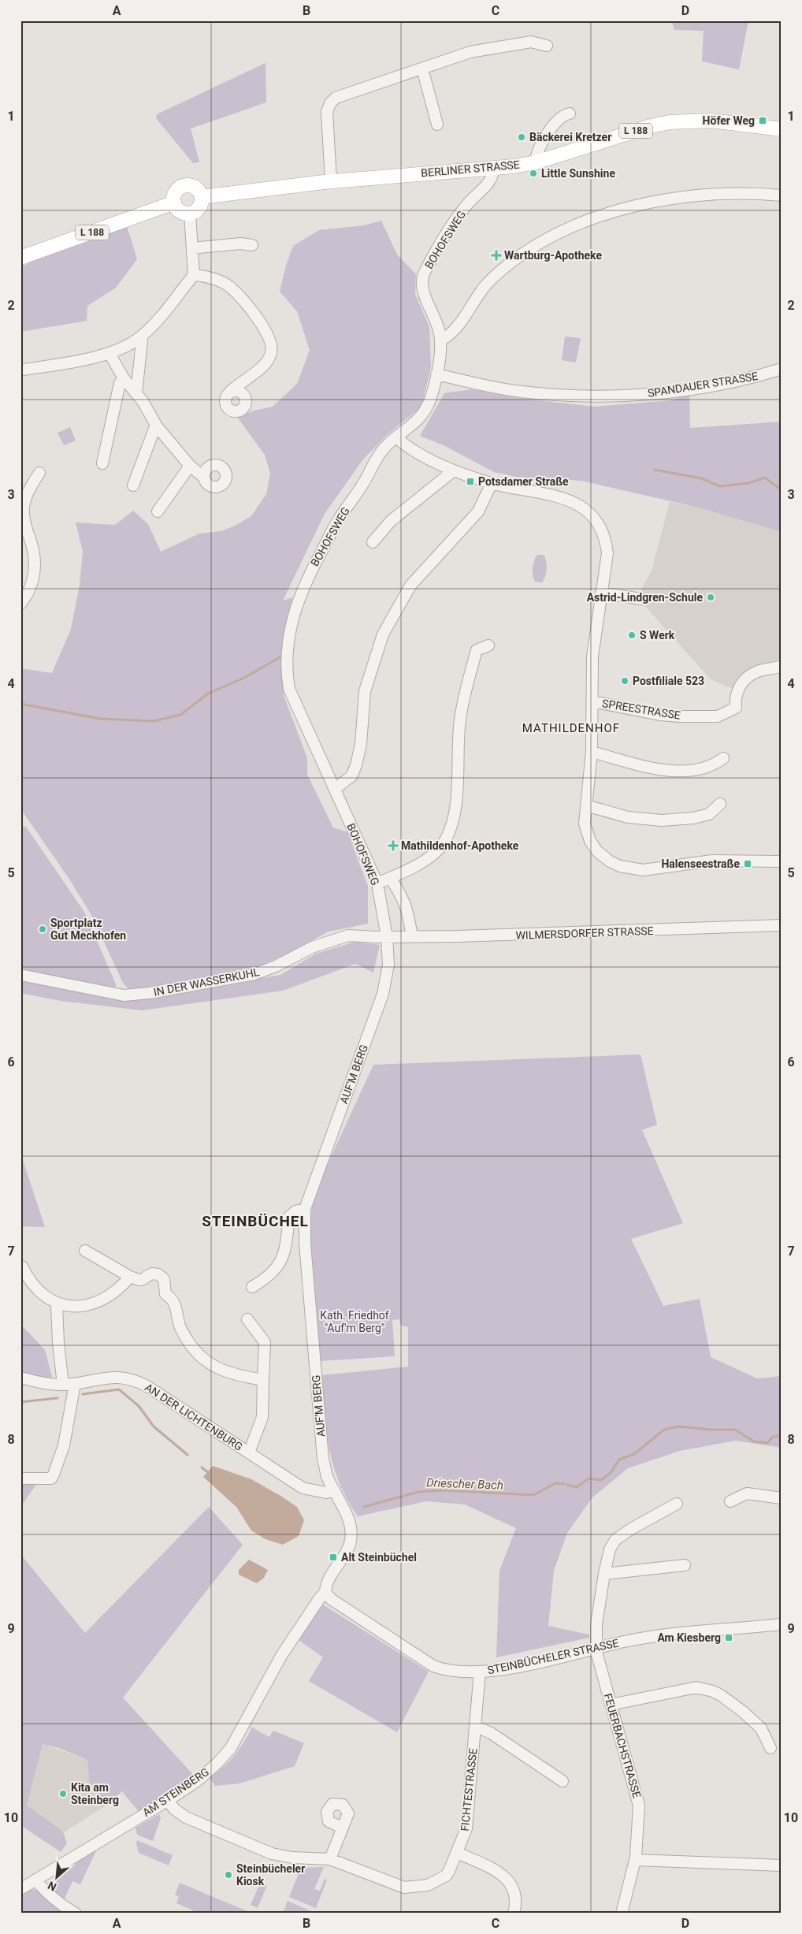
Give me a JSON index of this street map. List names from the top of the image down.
{
  "streets": {
    "main road": ["L 188", "BERLINER STRASSE"],
    "street": [
      "BOHOFSWEG",
      "SPANDAUER STRASSE",
      "SPREESTRASSE",
      "WILMERSDORFER STRASSE",
      "IN DER WASSERKUHL",
      "AUF'M BERG",
      "AN DER LICHTENBURG",
      "STEINBÜCHELER STRASSE",
      "FEUERBACHSTRASSE",
      "FICHTESTRASSE",
      "AM STEINBERG"
    ]
  },
  "crossings": [
    ["L 188", "BERLINER STRASSE"],
    ["BERLINER STRASSE", "BOHOFSWEG"],
    ["BOHOFSWEG", "SPANDAUER STRASSE"],
    ["BOHOFSWEG", "WILMERSDORFER STRASSE"],
    ["BOHOFSWEG", "IN DER WASSERKUHL"],
    ["BOHOFSWEG", "AUF'M BERG"],
    ["WILMERSDORFER STRASSE", "IN DER WASSERKUHL"],
    ["WILMERSDORFER STRASSE", "AUF'M BERG"],
    ["IN DER WASSERKUHL", "AUF'M BERG"],
    ["AUF'M BERG", "AN DER LICHTENBURG"],
    ["AUF'M BERG", "STEINBÜCHELER STRASSE"],
    ["AUF'M BERG", "AM STEINBERG"],
    ["STEINBÜCHELER STRASSE", "FEUERBACHSTRASSE"],
    ["STEINBÜCHELER STRASSE", "FICHTESTRASSE"],
    ["STEINBÜCHELER STRASSE", "AM STEINBERG"],
    ["FICHTESTRASSE", "AM STEINBERG"]
  ],
  "districts": ["MATHILDENHOF", "STEINBÜCHEL"],
  "water": ["Driescher Bach"],
  "parks": ["Kath. Friedhof \"Auf'm Berg\""],
  "places": {
    "transit": [
      "Höfer Weg",
      "Potsdamer Straße",
      "Halenseestraße",
      "Alt Steinbüchel",
      "Am Kiesberg"
    ],
    "other": [
      "Bäckerei Kretzer",
      "Little Sunshine",
      "Astrid-Lindgren-Schule",
      "S Werk",
      "Postfiliale 523",
      "Sportplatz Gut Meckhofen",
      "Kita am Steinberg",
      "Steinbücheler Kiosk"
    ],
    "health": ["Wartburg-Apotheke", "Mathildenhof-Apotheke"]
  },
  "north": "bottom left",
  "grid": {
    "columns": [
      "A",
      "B",
      "C",
      "D"
    ],
    "rows": [
      "1",
      "2",
      "3",
      "4",
      "5",
      "6",
      "7",
      "8",
      "9",
      "10"
    ]
  }
}
